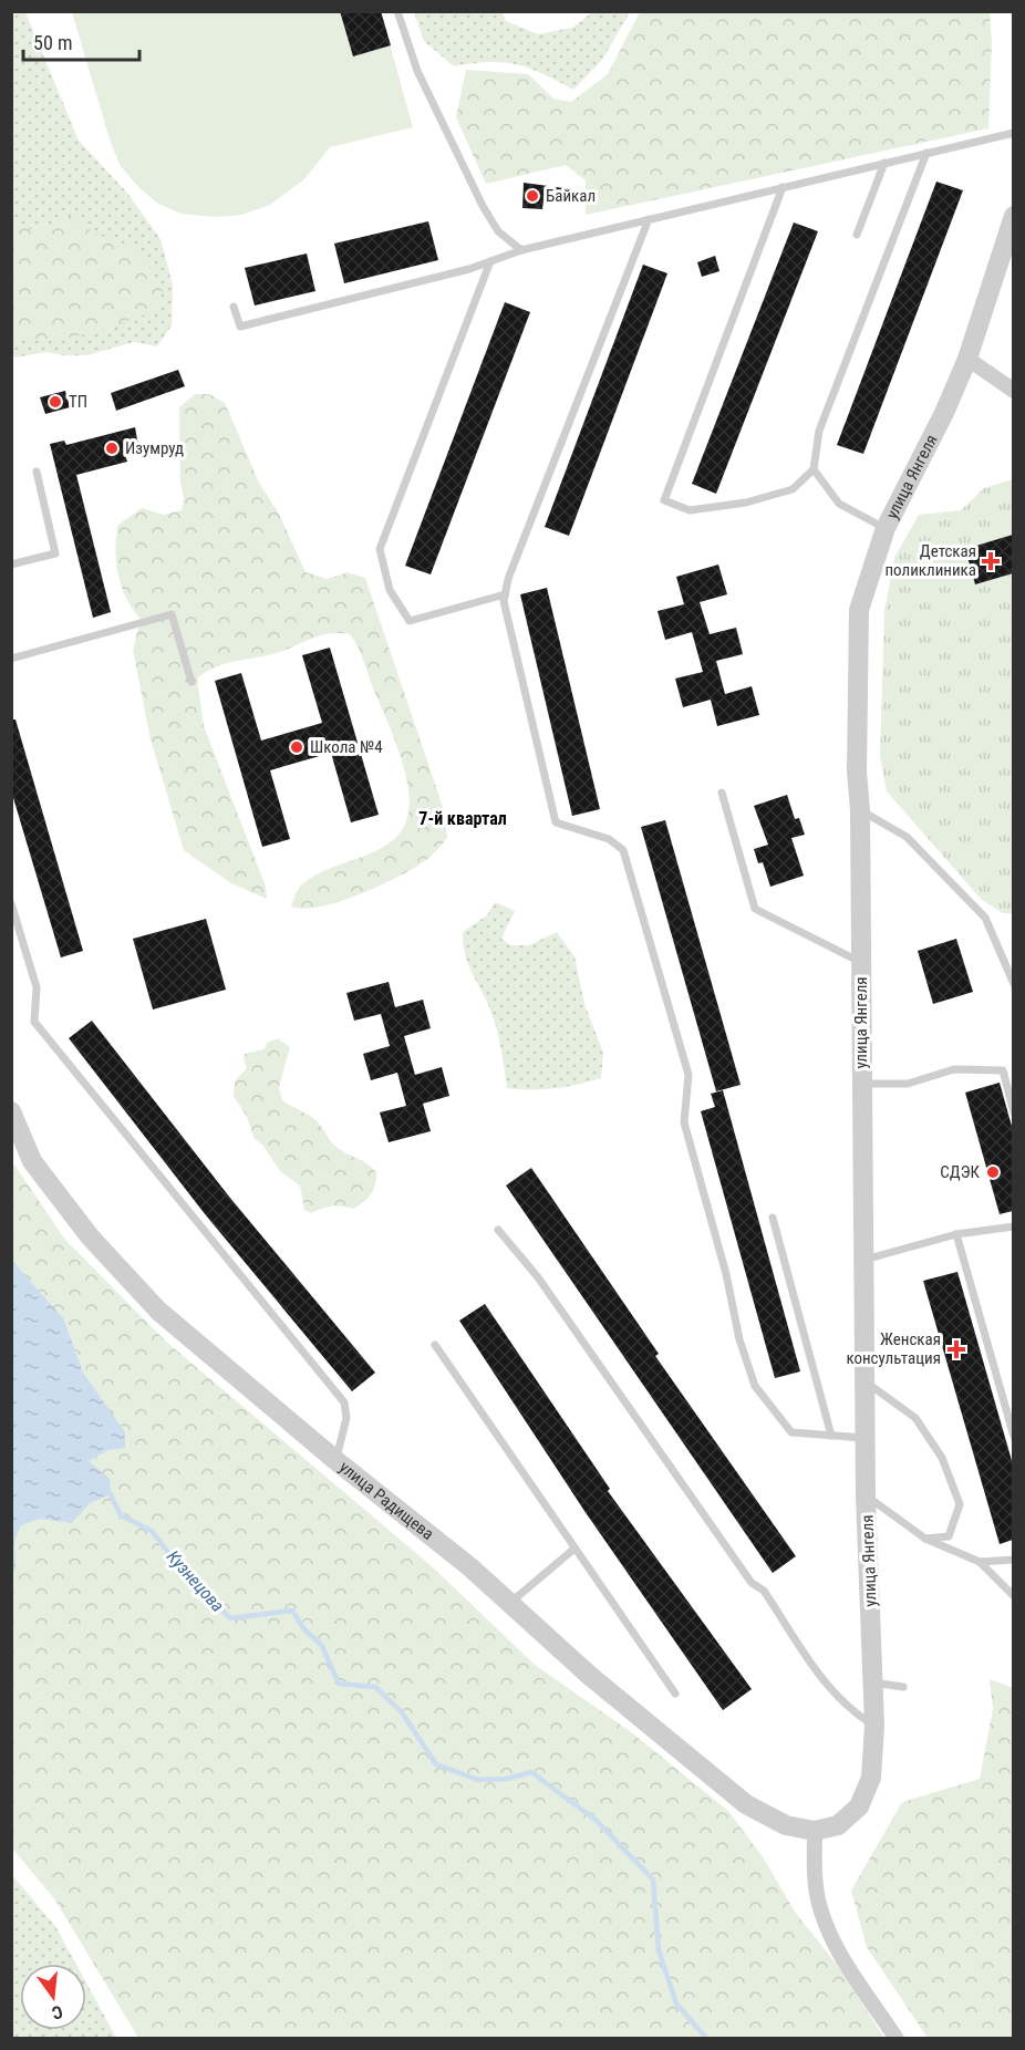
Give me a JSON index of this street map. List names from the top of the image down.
{
  "streets": {
    "street": ["улица Янгеля", "улица Радищева"]
  },
  "crossings": [
    ["улица Янгеля", "улица Радищева"]
  ],
  "districts": ["7-й квартал"],
  "water": ["Кузнецова"],
  "places": {
    "other": [
      "Байкал",
      "ТП",
      "Изумруд",
      "Школа №4",
      "СДЭК"
    ],
    "health": ["Детская поликлиника", "Женская консультация"]
  },
  "scale_bar": "50 m",
  "north": "bottom"
}
